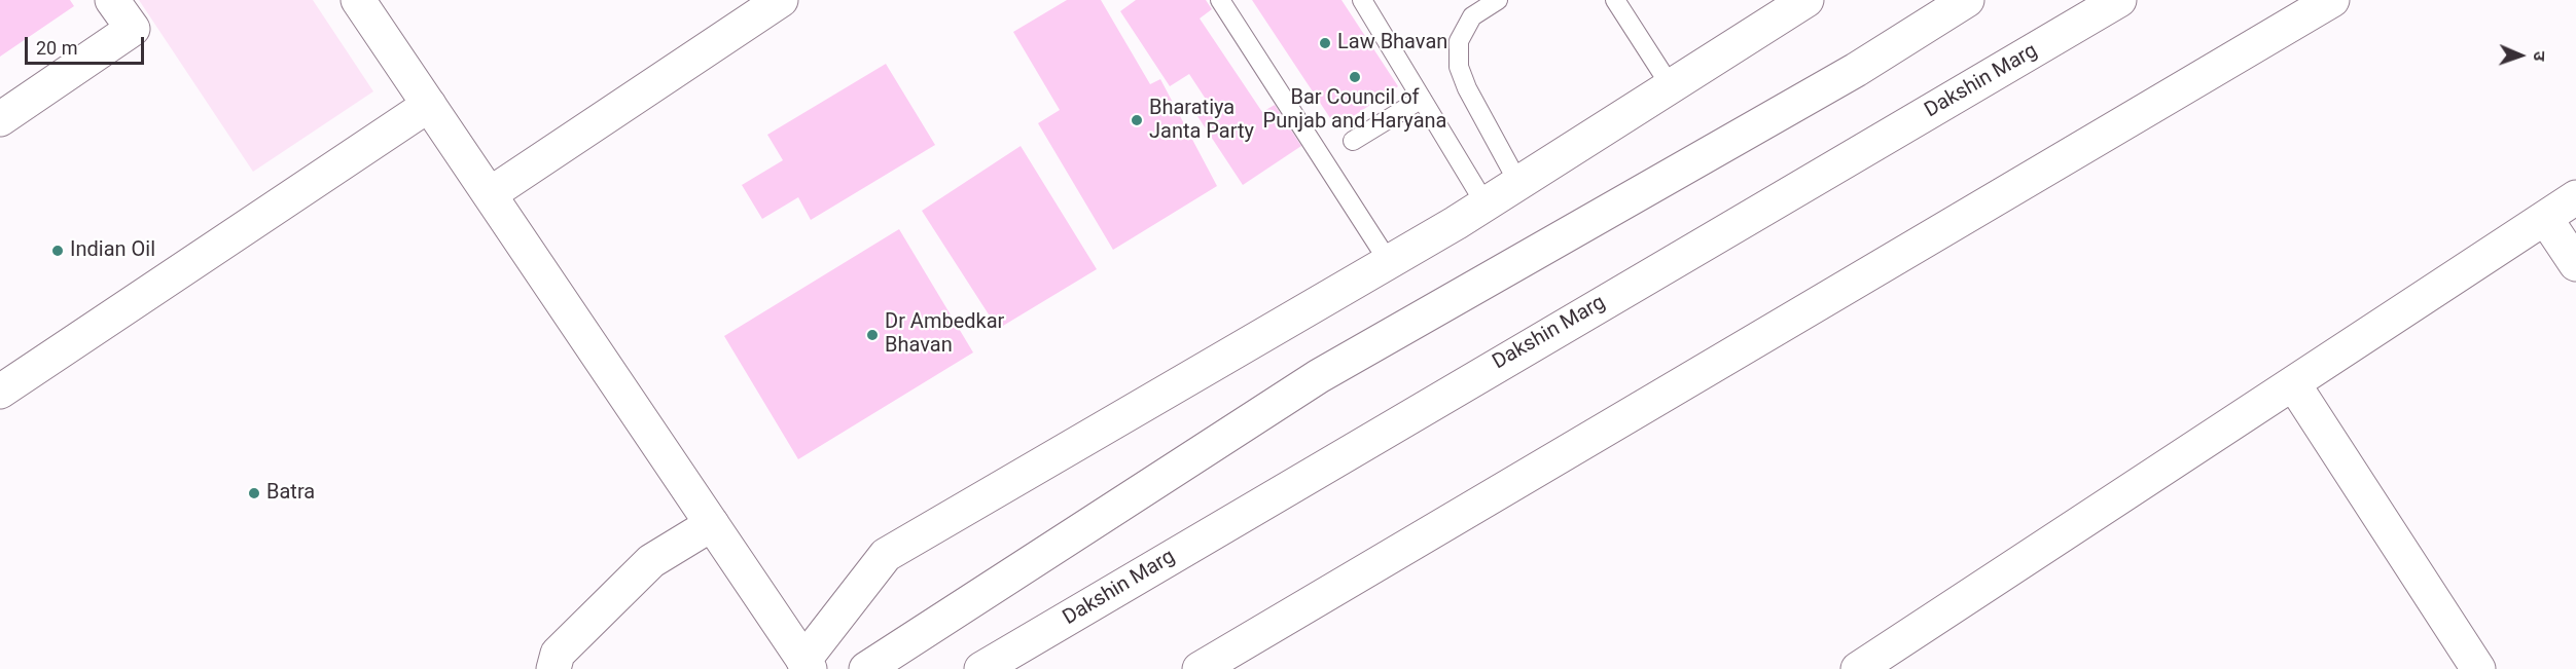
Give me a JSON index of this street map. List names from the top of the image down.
{
  "streets": {
    "street": ["Dakshin Marg"]
  },
  "places": [
    "Law Bhavan",
    "Bar Council of Punjab and Haryana",
    "Bharatiya Janta Party",
    "Indian Oil",
    "Dr Ambedkar Bhavan",
    "Batra"
  ],
  "scale_bar": "20 m",
  "north": "right"
}
